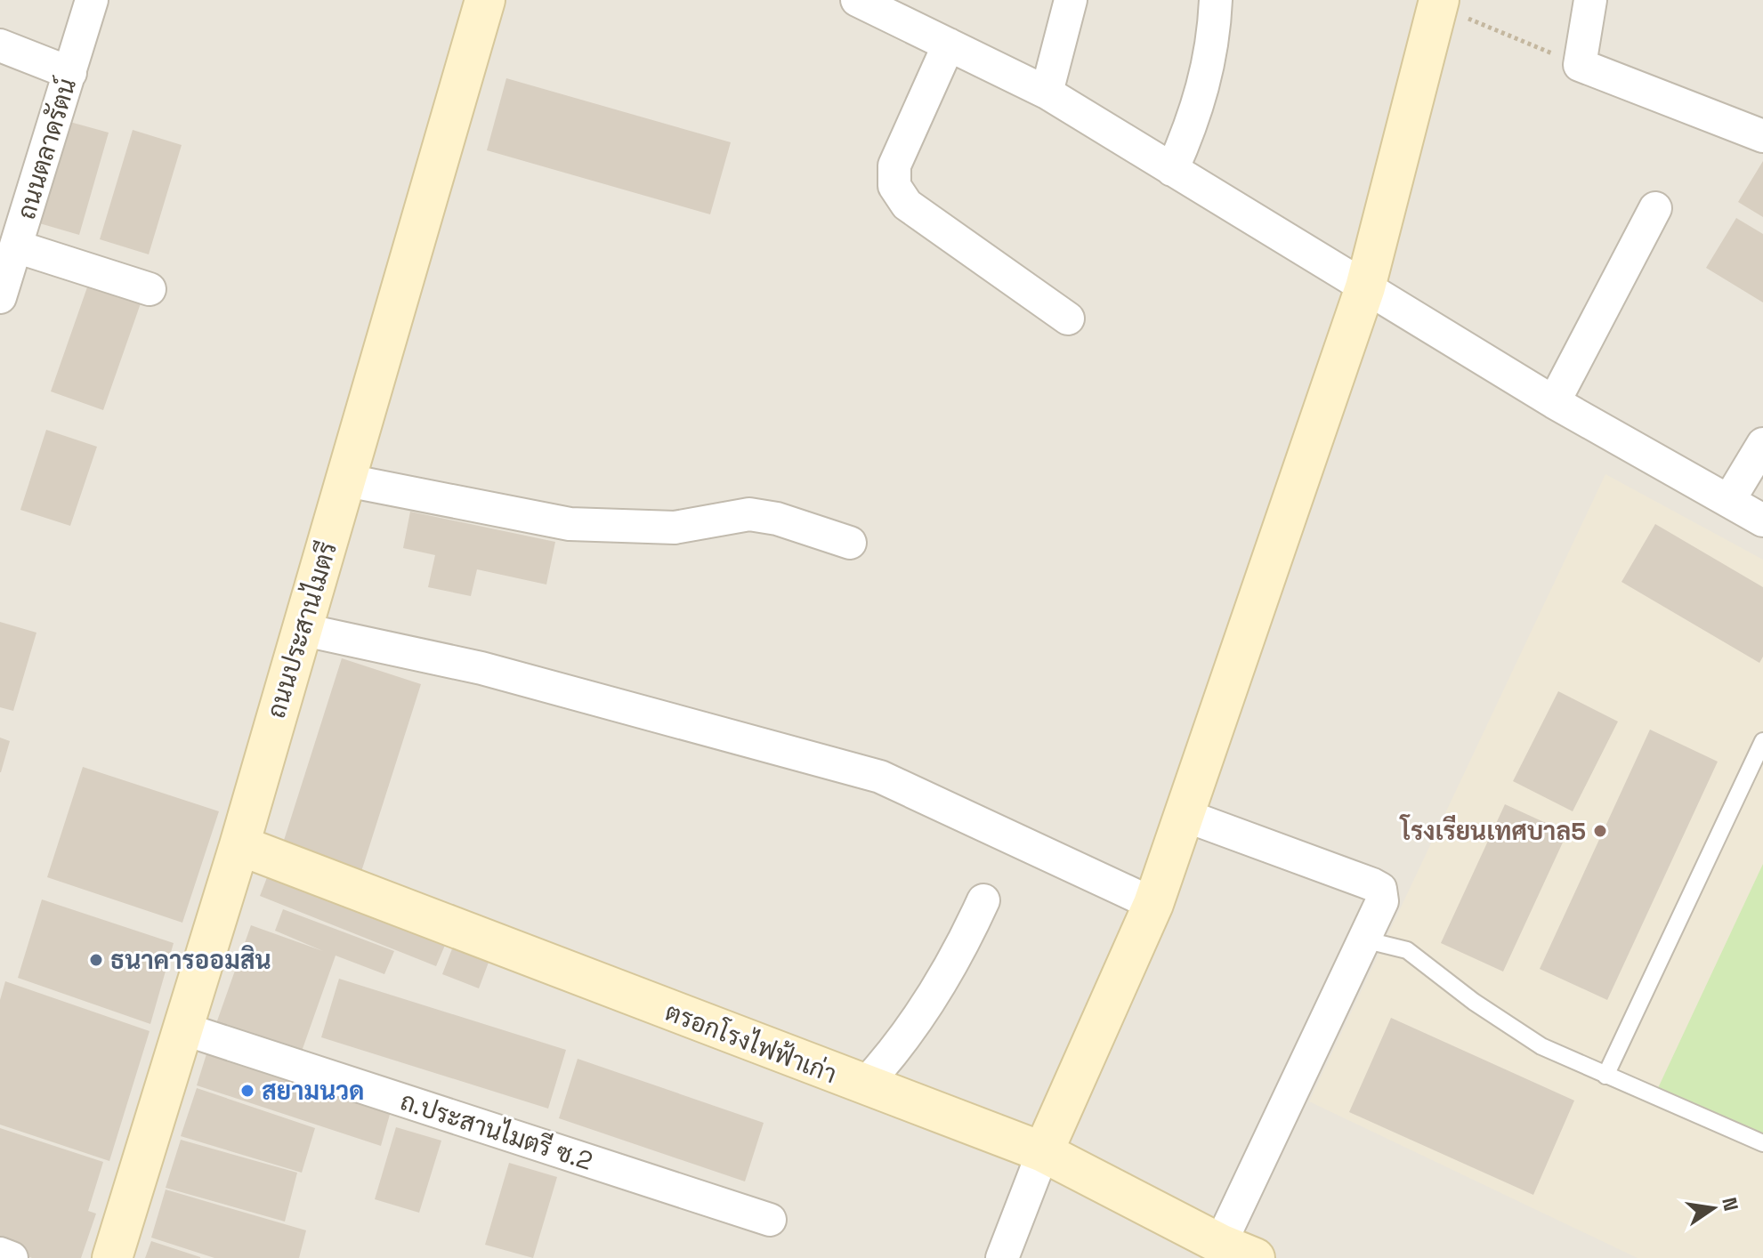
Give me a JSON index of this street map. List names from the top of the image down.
{
  "streets": {
    "street": [
      "ถนนตลาดรัตน์",
      "ถนนประสานไมตรี",
      "ตรอกโรงไฟฟ้าเก่า",
      "ถ.ประสานไมตรี ซ.2"
    ]
  },
  "crossings": [
    ["ถนนประสานไมตรี", "ตรอกโรงไฟฟ้าเก่า"],
    ["ถนนประสานไมตรี", "ถ.ประสานไมตรี ซ.2"]
  ],
  "places": ["โรงเรียนเทศบาล5", "ธนาคารออมสิน", "สยามนวด"],
  "north": "right"
}
